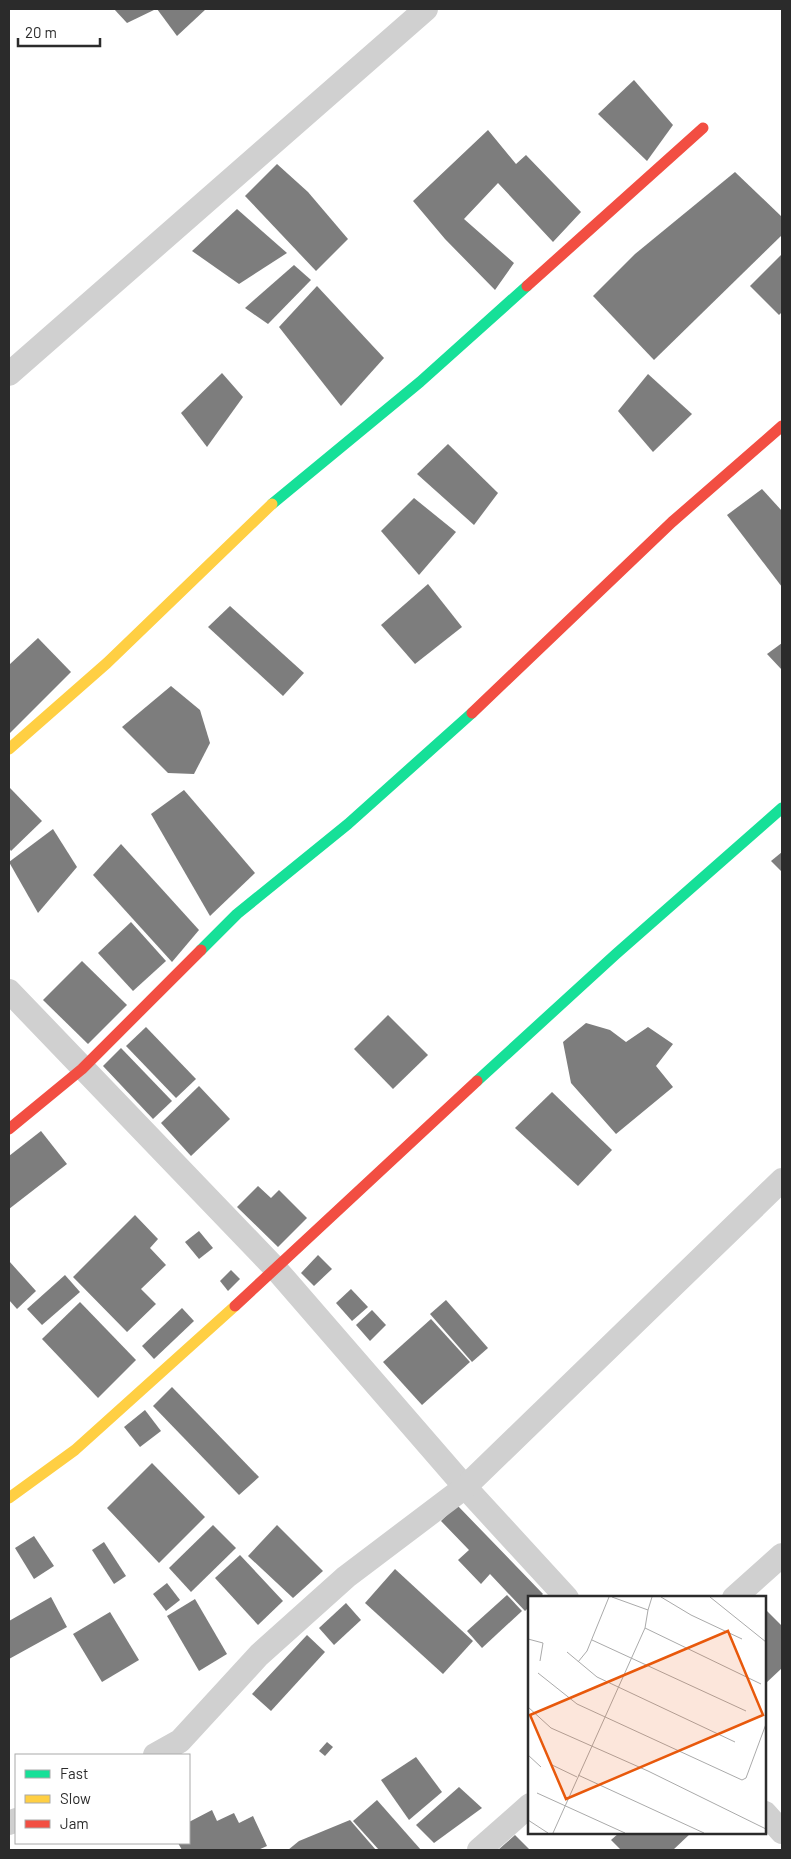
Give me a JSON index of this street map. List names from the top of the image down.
{
  "legend": ["Fast", "Slow", "Jam"],
  "scale_bar": "20 m"
}
